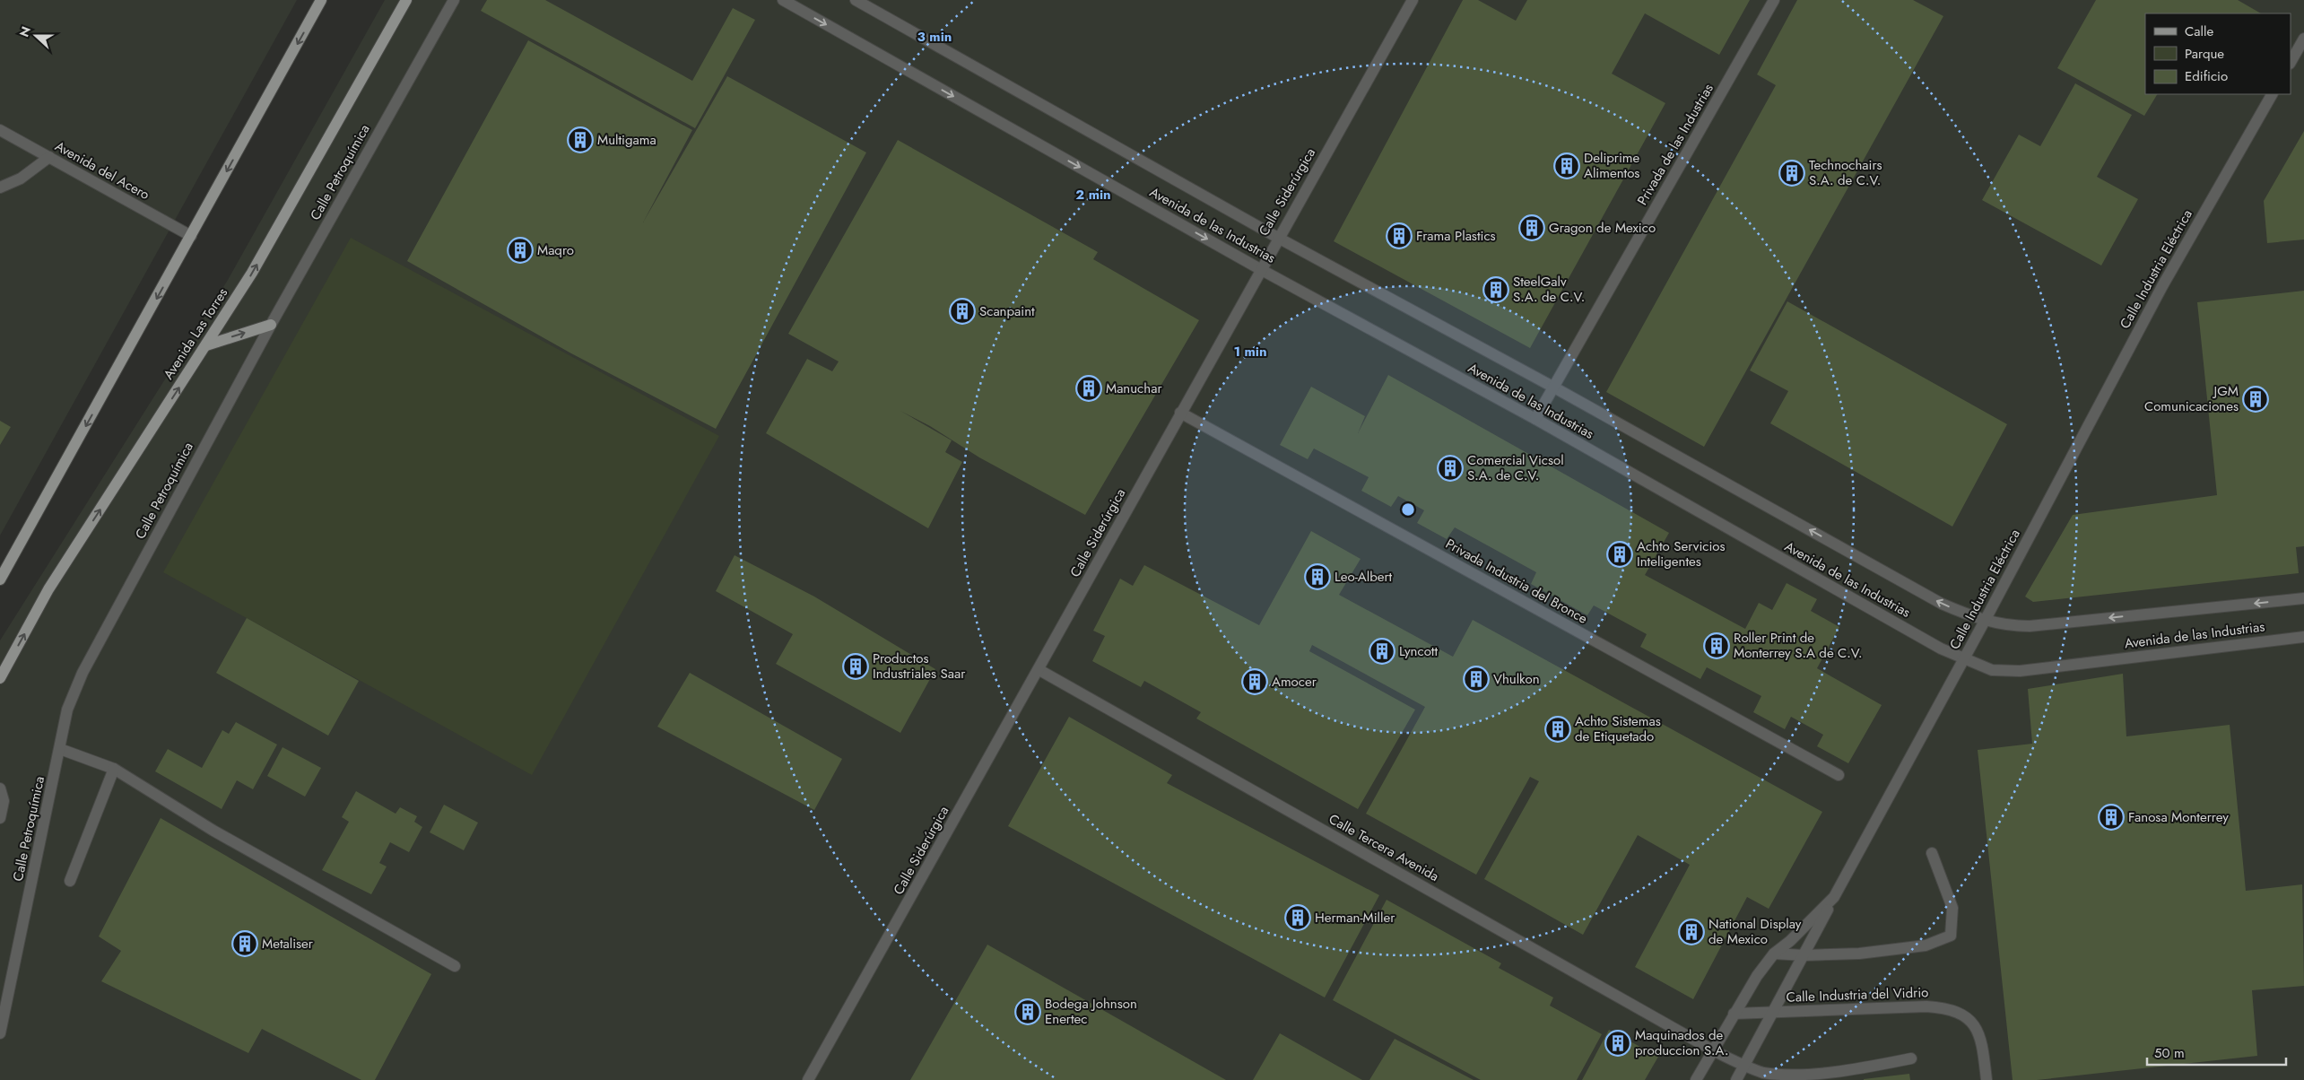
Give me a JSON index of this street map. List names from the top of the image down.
{
  "streets": {
    "main road": ["Avenida Las Torres"],
    "street": [
      "Privada de las Industrias",
      "Avenida del Acero",
      "Calle Petroquímica",
      "Calle Siderúrgica",
      "Avenida de las Industrias",
      "Calle Industria Eléctrica",
      "Privada Industria del Bronce",
      "Calle Tercera Avenida",
      "Calle Industria del Vidrio"
    ]
  },
  "crossings": [
    ["Privada de las Industrias", "Avenida de las Industrias"],
    ["Calle Siderúrgica", "Avenida de las Industrias"],
    ["Calle Siderúrgica", "Privada Industria del Bronce"],
    ["Calle Siderúrgica", "Calle Tercera Avenida"],
    ["Avenida de las Industrias", "Calle Industria Eléctrica"],
    ["Calle Industria Eléctrica", "Calle Tercera Avenida"],
    ["Calle Industria Eléctrica", "Calle Industria del Vidrio"]
  ],
  "places": {
    "building": [
      "Multigama",
      "Deliprime Alimentos",
      "Technochairs S.A. de C.V.",
      "Gragon de Mexico",
      "Frama Plastics",
      "Maqro",
      "SteelGalv S.A. de C.V.",
      "Scanpaint",
      "Manuchar",
      "JGM Comunicaciones",
      "Comercial Vicsol S.A. de C.V.",
      "Achto Servicios Inteligentes",
      "Leo-Albert",
      "Roller Print de Monterrey S.A de C.V.",
      "Lyncott",
      "Productos Industriales Saar",
      "Vhulkon",
      "Amocer",
      "Achto Sistemas de Etiquetado",
      "Fanosa Monterrey",
      "Herman-Miller",
      "National Display de Mexico",
      "Metaliser",
      "Bodega Johnson Enertec",
      "Maquinados de produccion S.A."
    ]
  },
  "legend": ["Calle", "Parque", "Edificio"],
  "scale_bar": "50 m",
  "north": "left",
  "rings": ["3 min", "2 min", "1 min"]
}
